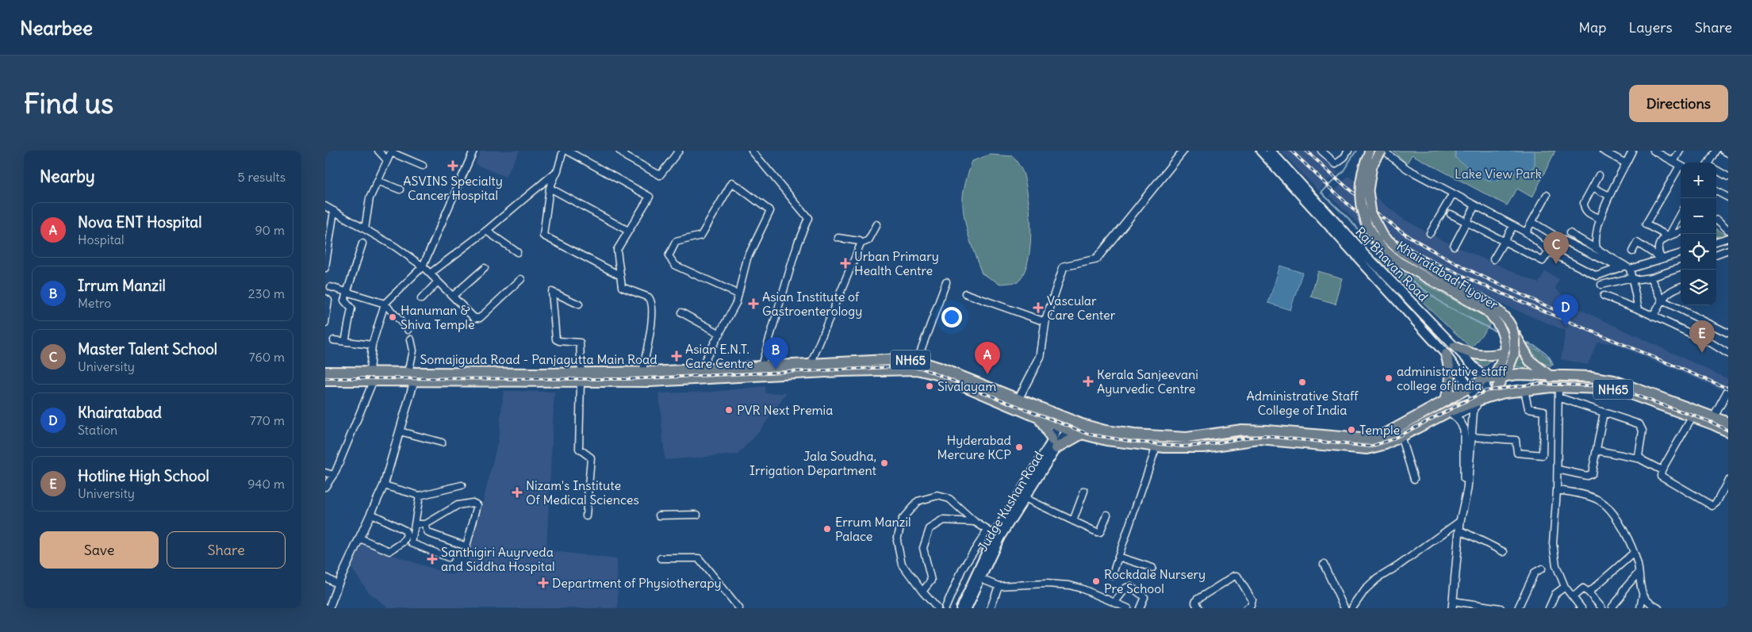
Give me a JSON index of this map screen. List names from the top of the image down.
{
  "streets": {
    "highway": ["Somajiguda Road - Panjagutta Main Road", "NH65"],
    "main road": ["Raj Bhavan Road", "Khairatabad Flyover", "Judge Kushan Road"]
  },
  "crossings": [
    ["Raj Bhavan Road", "Somajiguda Road - Panjagutta Main Road"],
    ["Somajiguda Road - Panjagutta Main Road", "NH65"],
    ["Somajiguda Road - Panjagutta Main Road", "Judge Kushan Road"]
  ],
  "parks": ["Lake View Park"],
  "places": {
    "health": [
      "ASVINS Specialty Cancer Hospital",
      "Urban Primary Health Centre",
      "Asian Institute of Gastroenterology",
      "Vascular Care Center",
      "Asian E.N.T. Care Centre",
      "Kerala Sanjeevani Ayurvedic Centre",
      "Nizam's Institute Of Medical Sciences",
      "Santhigiri Auyrveda and Siddha Hospital",
      "Department of Physiotherapy"
    ],
    "other": [
      "Hanuman & Shiva Temple",
      "administrative staff college of india",
      "Administrative Staff College of India",
      "Sivalayam",
      "PVR Next Premia",
      "Temple",
      "Hyderabad Mercure KCP",
      "Jala Soudha, Irrigation Department",
      "Errum Manzil Palace",
      "Rockdale Nursery Pre School"
    ]
  },
  "page": {
    "header": "Nearbee",
    "nav": ["Map", "Layers", "Share"],
    "buttons": [
      "Directions",
      ["Save", "Share"]
    ],
    "title": "Find us",
    "heading": ["Nearby", "5 results"],
    "map_buttons": ["+", "−"],
    "list": [
      {
        "mark": "A",
        "name": "Nova ENT Hospital",
        "note": "Hospital",
        "value": "90 m"
      },
      {
        "mark": "B",
        "name": "Irrum Manzil",
        "note": "Metro",
        "value": "230 m"
      },
      {
        "mark": "C",
        "name": "Master Talent School",
        "note": "University",
        "value": "760 m"
      },
      {
        "mark": "D",
        "name": "Khairatabad",
        "note": "Station",
        "value": "770 m"
      },
      {
        "mark": "E",
        "name": "Hotline High School",
        "note": "University",
        "value": "940 m"
      }
    ],
    "pins": [
      "C",
      "D",
      "E",
      "B",
      "A"
    ]
  }
}
